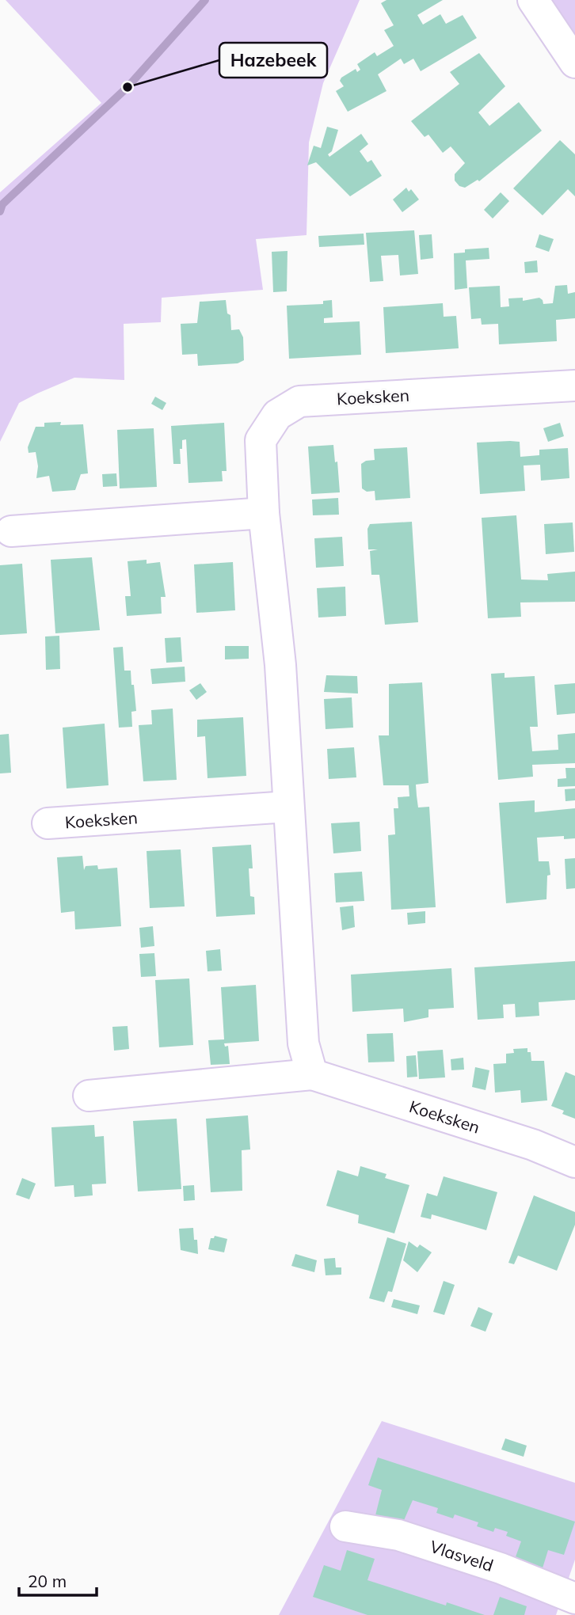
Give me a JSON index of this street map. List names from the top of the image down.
{
  "streets": {
    "street": ["Koeksken", "Vlasveld"]
  },
  "places": ["Hazebeek"],
  "scale_bar": "20 m"
}
